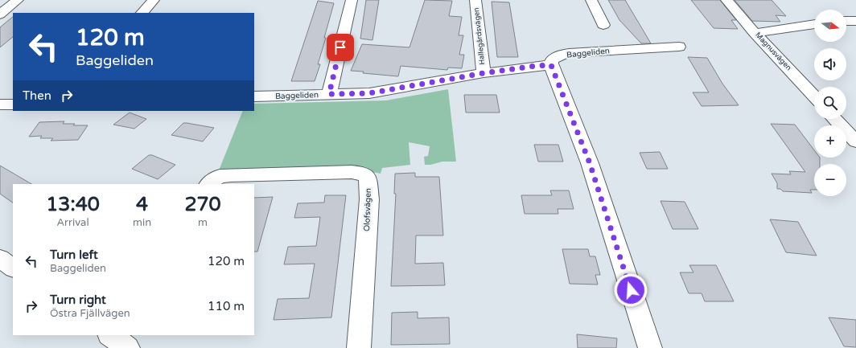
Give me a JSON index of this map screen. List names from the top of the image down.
{
  "streets": {
    "street": [
      "Hallegårdsvägen",
      "Magnusvägen",
      "Baggeliden",
      "Olofsvägen"
    ]
  },
  "crossings": [
    ["Hallegårdsvägen", "Baggeliden"]
  ],
  "north": "right",
  "page": {
    "map_buttons": ["+", "−"],
    "turn": ["120 m", "Baggeliden"],
    "then": "Then",
    "eta": [
      "13:40",
      "Arrival",
      "4",
      "min",
      "270",
      "m"
    ],
    "list": [
      {
        "name": "Turn left",
        "note": "Baggeliden",
        "value": "120 m"
      },
      {
        "name": "Turn right",
        "note": "Östra Fjällvägen",
        "value": "110 m"
      }
    ]
  }
}
